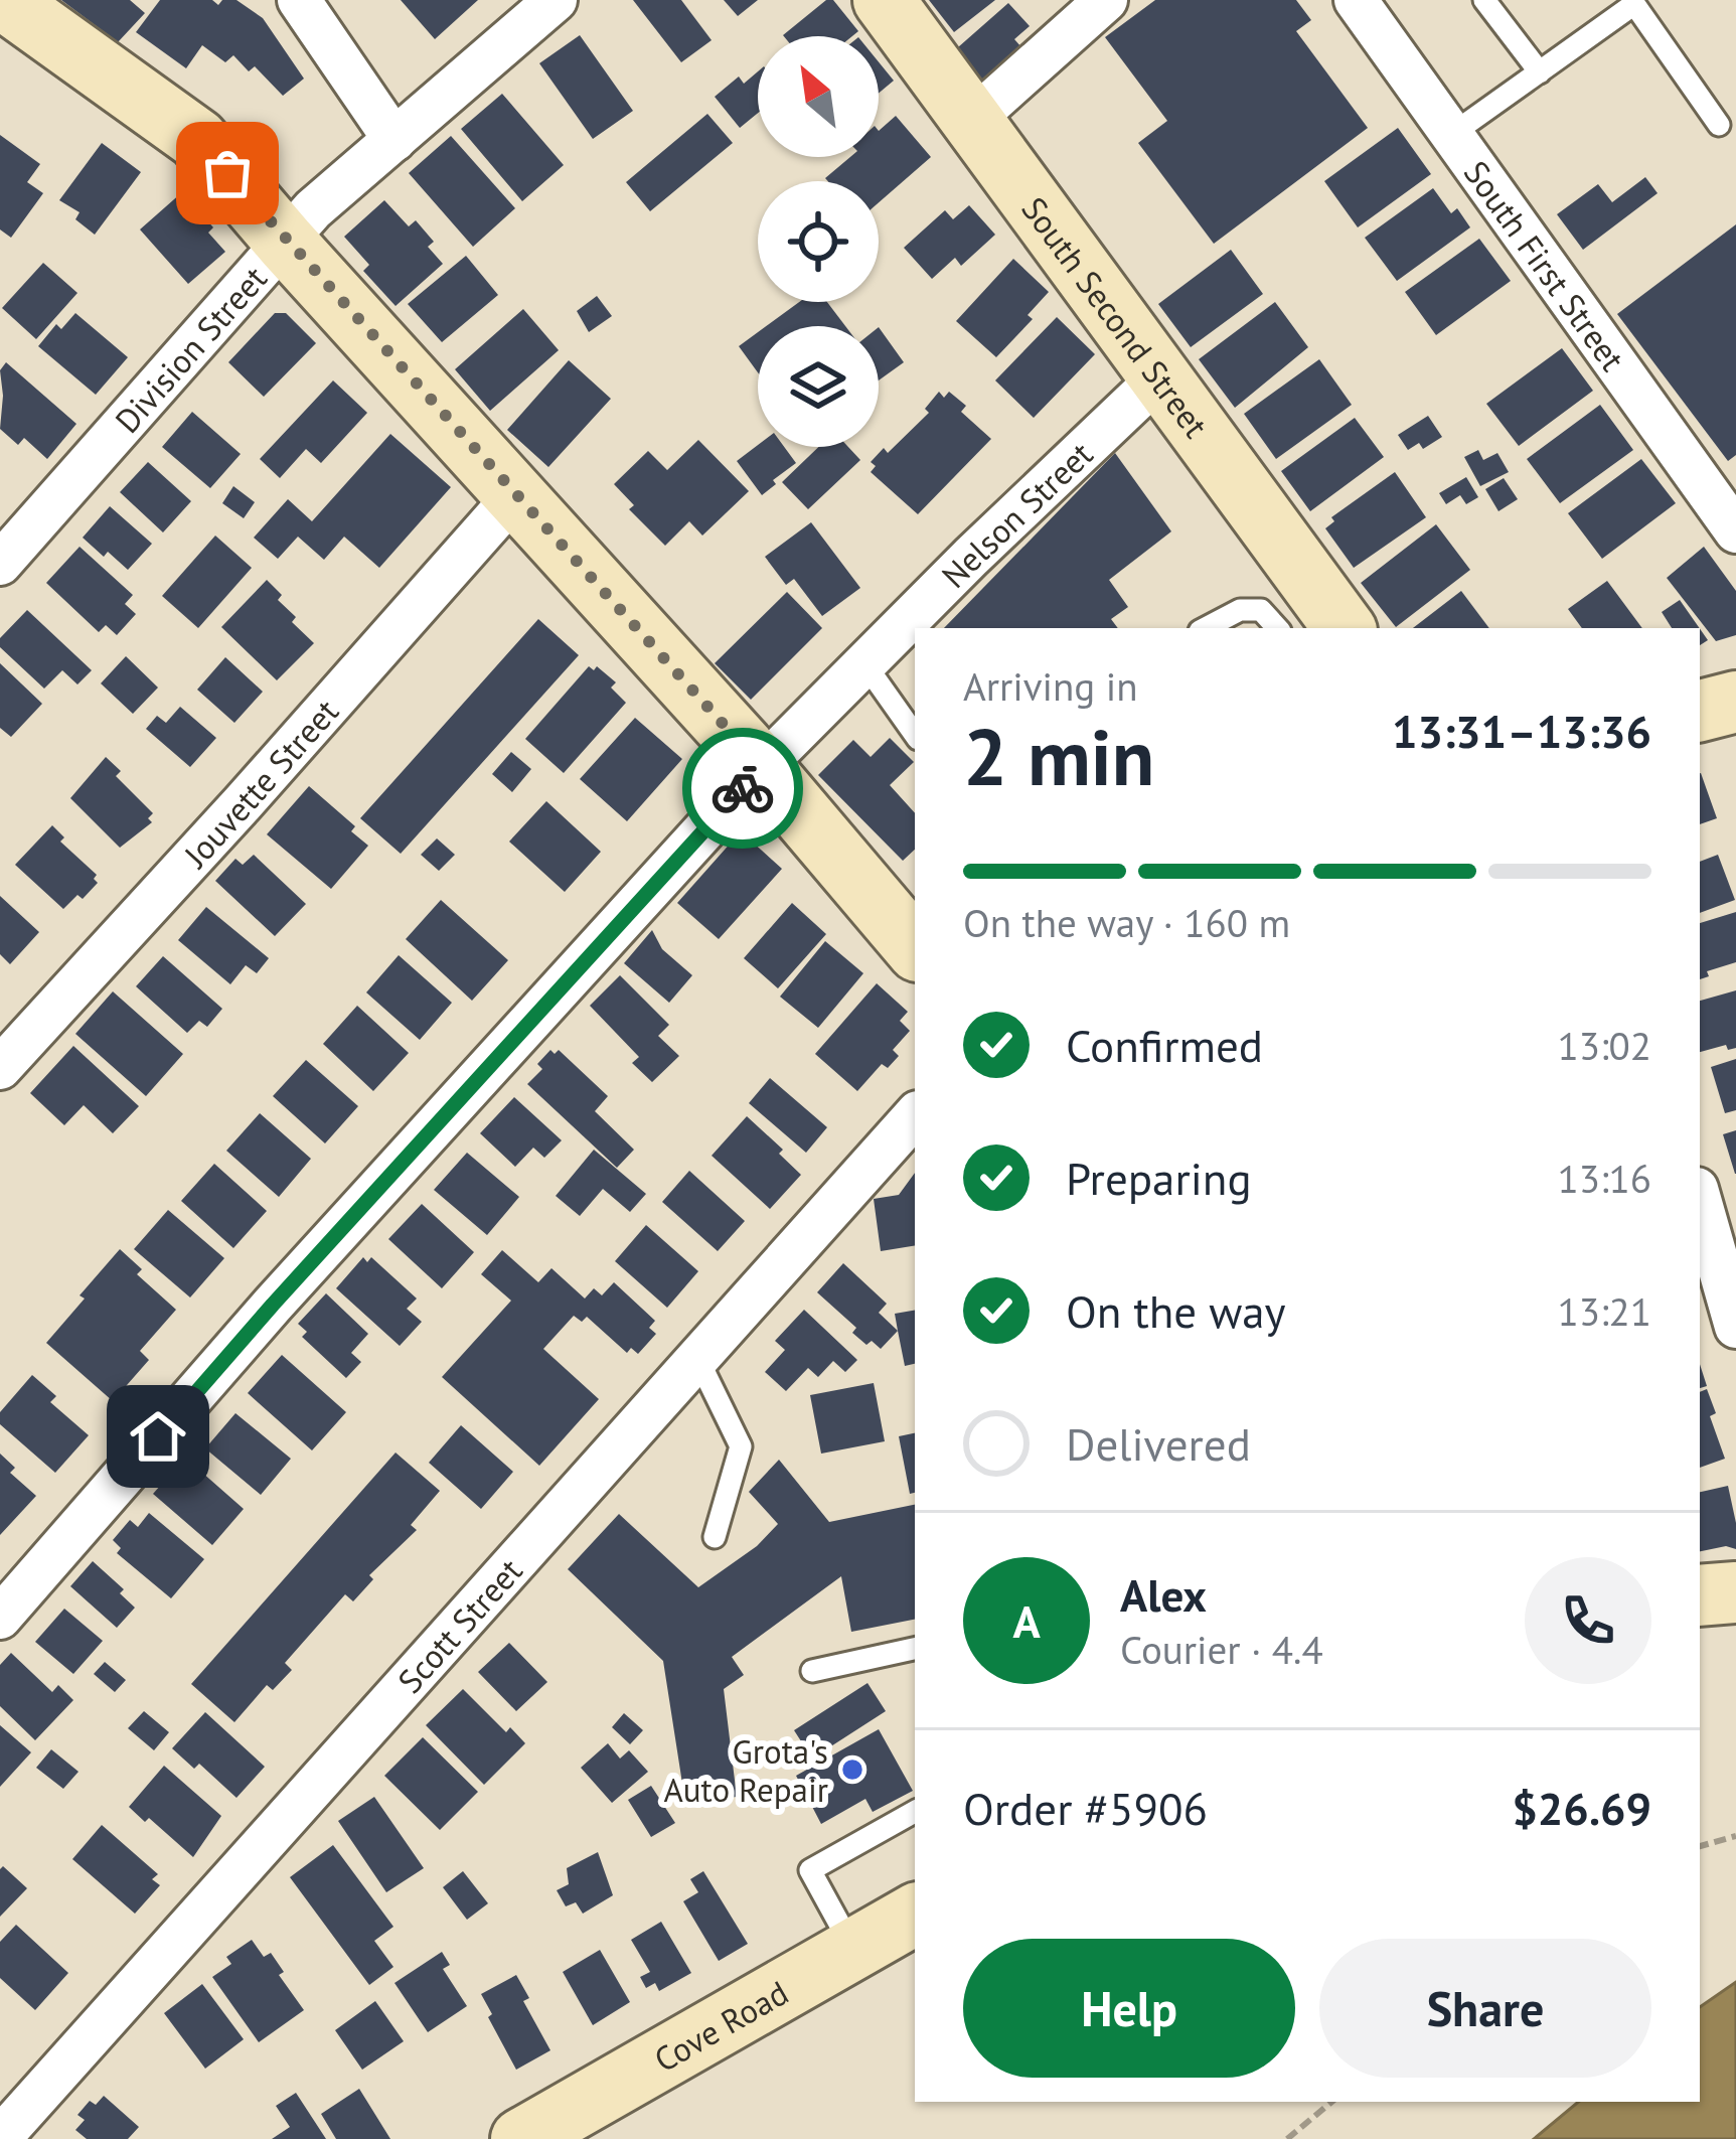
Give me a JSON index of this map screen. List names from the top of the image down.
{
  "streets": {
    "main road": ["South Second Street", "Cove Road"],
    "street": [
      "South First Street",
      "Division Street",
      "Nelson Street",
      "Jouvette Street",
      "Scott Street"
    ]
  },
  "crossings": [
    ["South Second Street", "Nelson Street"]
  ],
  "places": ["Grota's Auto Repair"],
  "north": "top left",
  "page": {
    "heading": ["2 min", "Arriving in", "13:31–13:36"],
    "panel": [
      "Alex",
      "Courier · 4.4",
      "Order #5906",
      "$26.69"
    ],
    "bar": "On the way · 160 m",
    "list": [
      ["Confirmed", "13:02"],
      ["Preparing", "13:16"],
      ["On the way", "13:21"],
      "Delivered"
    ],
    "round": "A",
    "buttons": ["Help", "Share"]
  }
}
